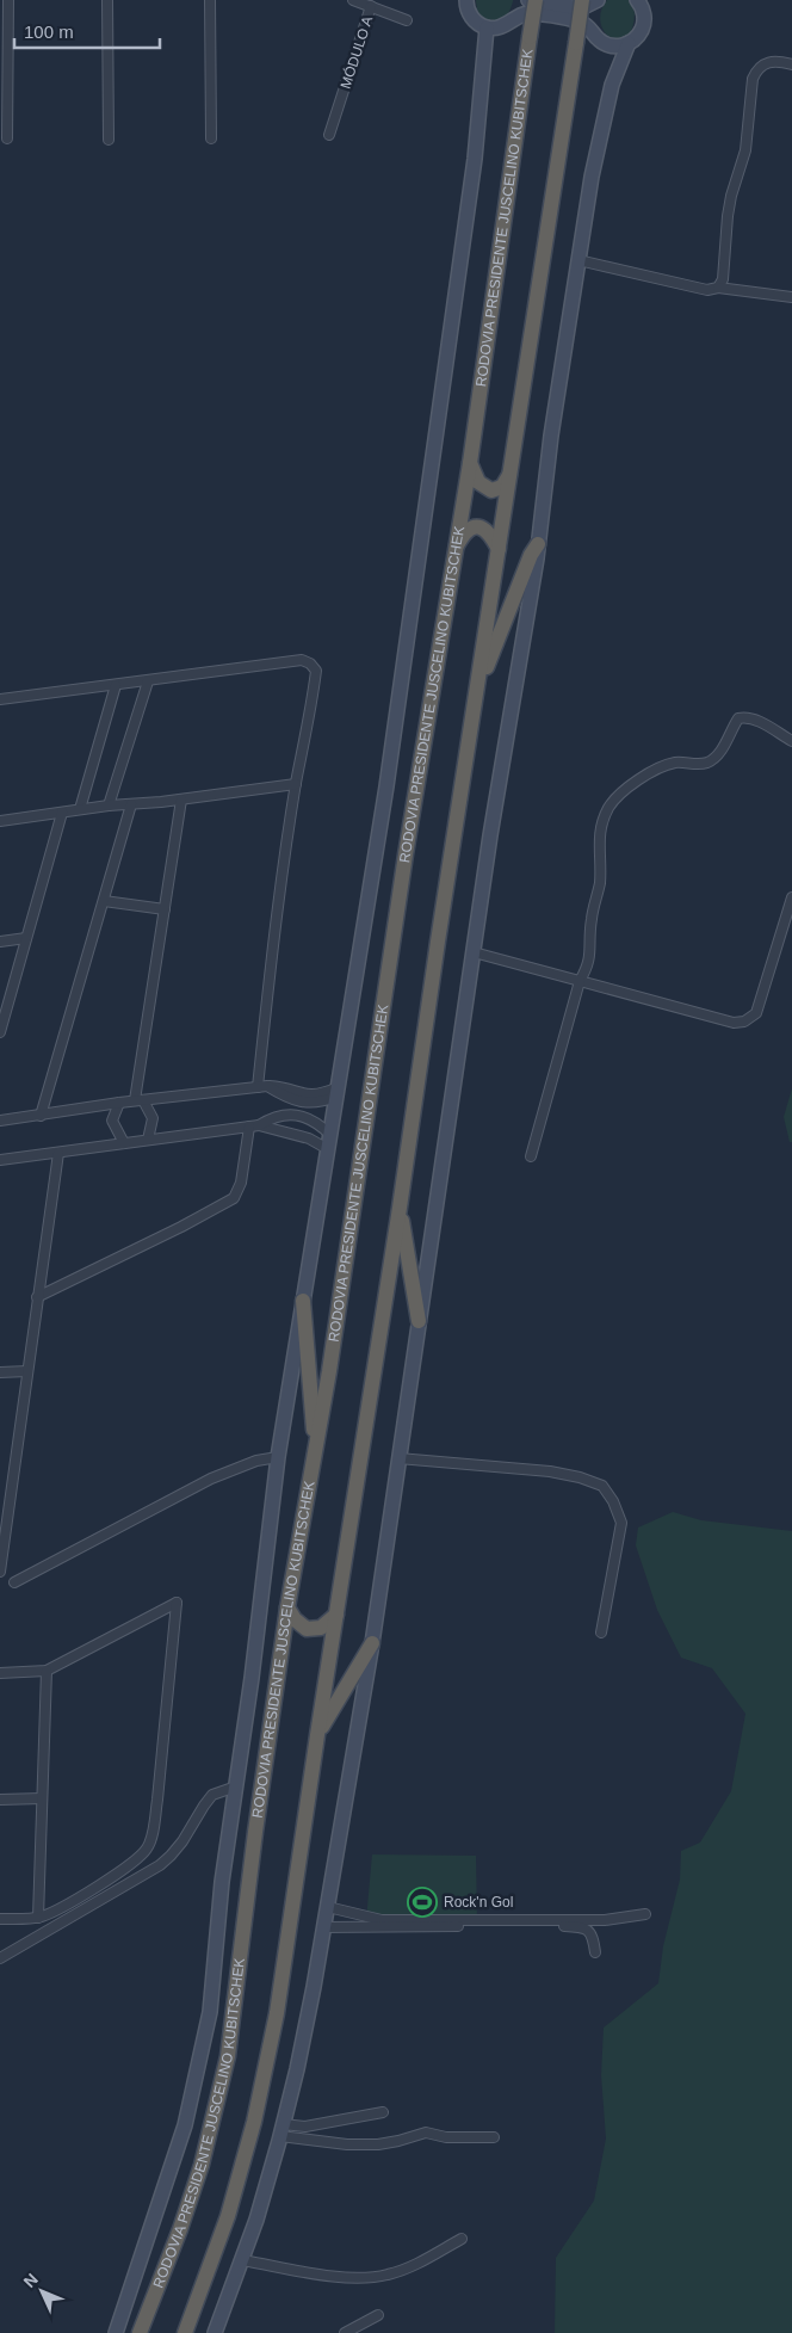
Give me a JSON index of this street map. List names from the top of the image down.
{
  "streets": {
    "highway": ["RODOVIA PRESIDENTE JUSCELINO KUBITSCHEK"],
    "street": ["MÓDULO A"]
  },
  "places": {
    "sports": ["Rock'n Gol"]
  },
  "scale_bar": "100 m",
  "north": "top left"
}
